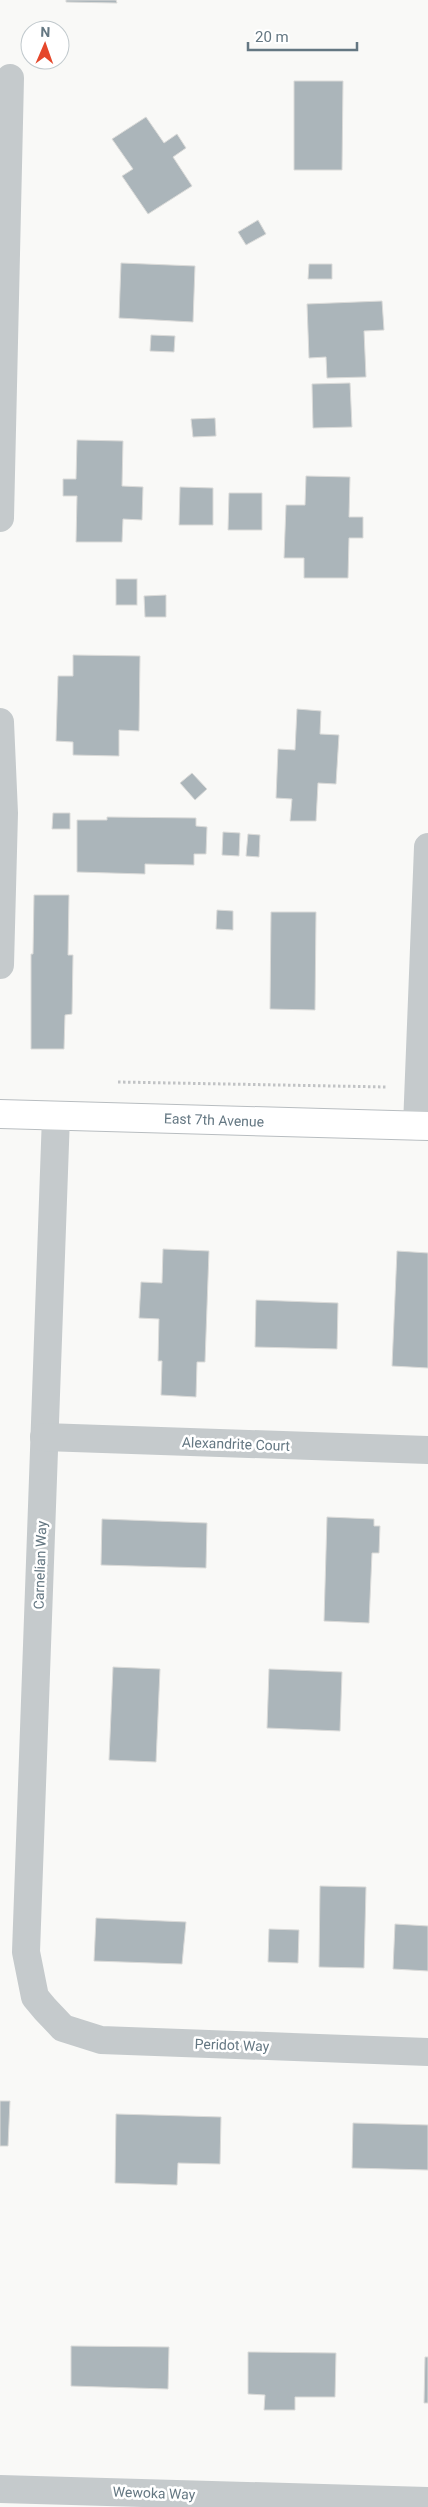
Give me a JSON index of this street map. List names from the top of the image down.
{
  "streets": {
    "main road": ["East 7th Avenue"],
    "street": [
      "Alexandrite Court",
      "Carnelian Way",
      "Peridot Way",
      "Wewoka Way"
    ]
  },
  "crossings": [
    ["East 7th Avenue", "Carnelian Way"],
    ["Alexandrite Court", "Carnelian Way"],
    ["Carnelian Way", "Peridot Way"]
  ],
  "scale_bar": "20 m",
  "north": "top"
}
